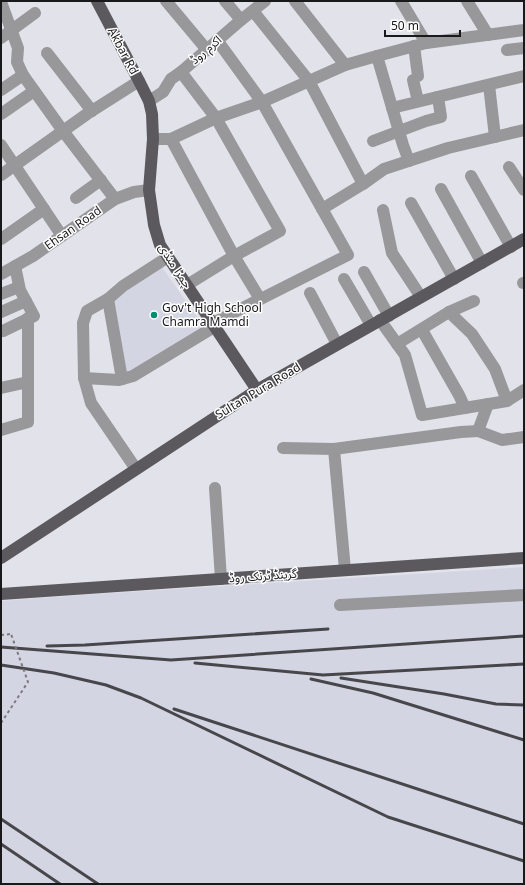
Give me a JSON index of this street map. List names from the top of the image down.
{
  "streets": {
    "main road": [
      "Akbar Rd",
      "چمڑا منڈی",
      "Sultan Pura Road",
      "گرینڈ ٹرنک روڈ"
    ],
    "street": ["اکرم روڈ", "Ehsan Road"]
  },
  "crossings": [
    ["اکرم روڈ", "Akbar Rd"],
    ["اکرم روڈ", "چمڑا منڈی"],
    ["Akbar Rd", "چمڑا منڈی"],
    ["Ehsan Road", "چمڑا منڈی"],
    ["چمڑا منڈی", "Sultan Pura Road"]
  ],
  "places": ["Gov't High School Chamra Mamdi"],
  "scale_bar": "50 m"
}
